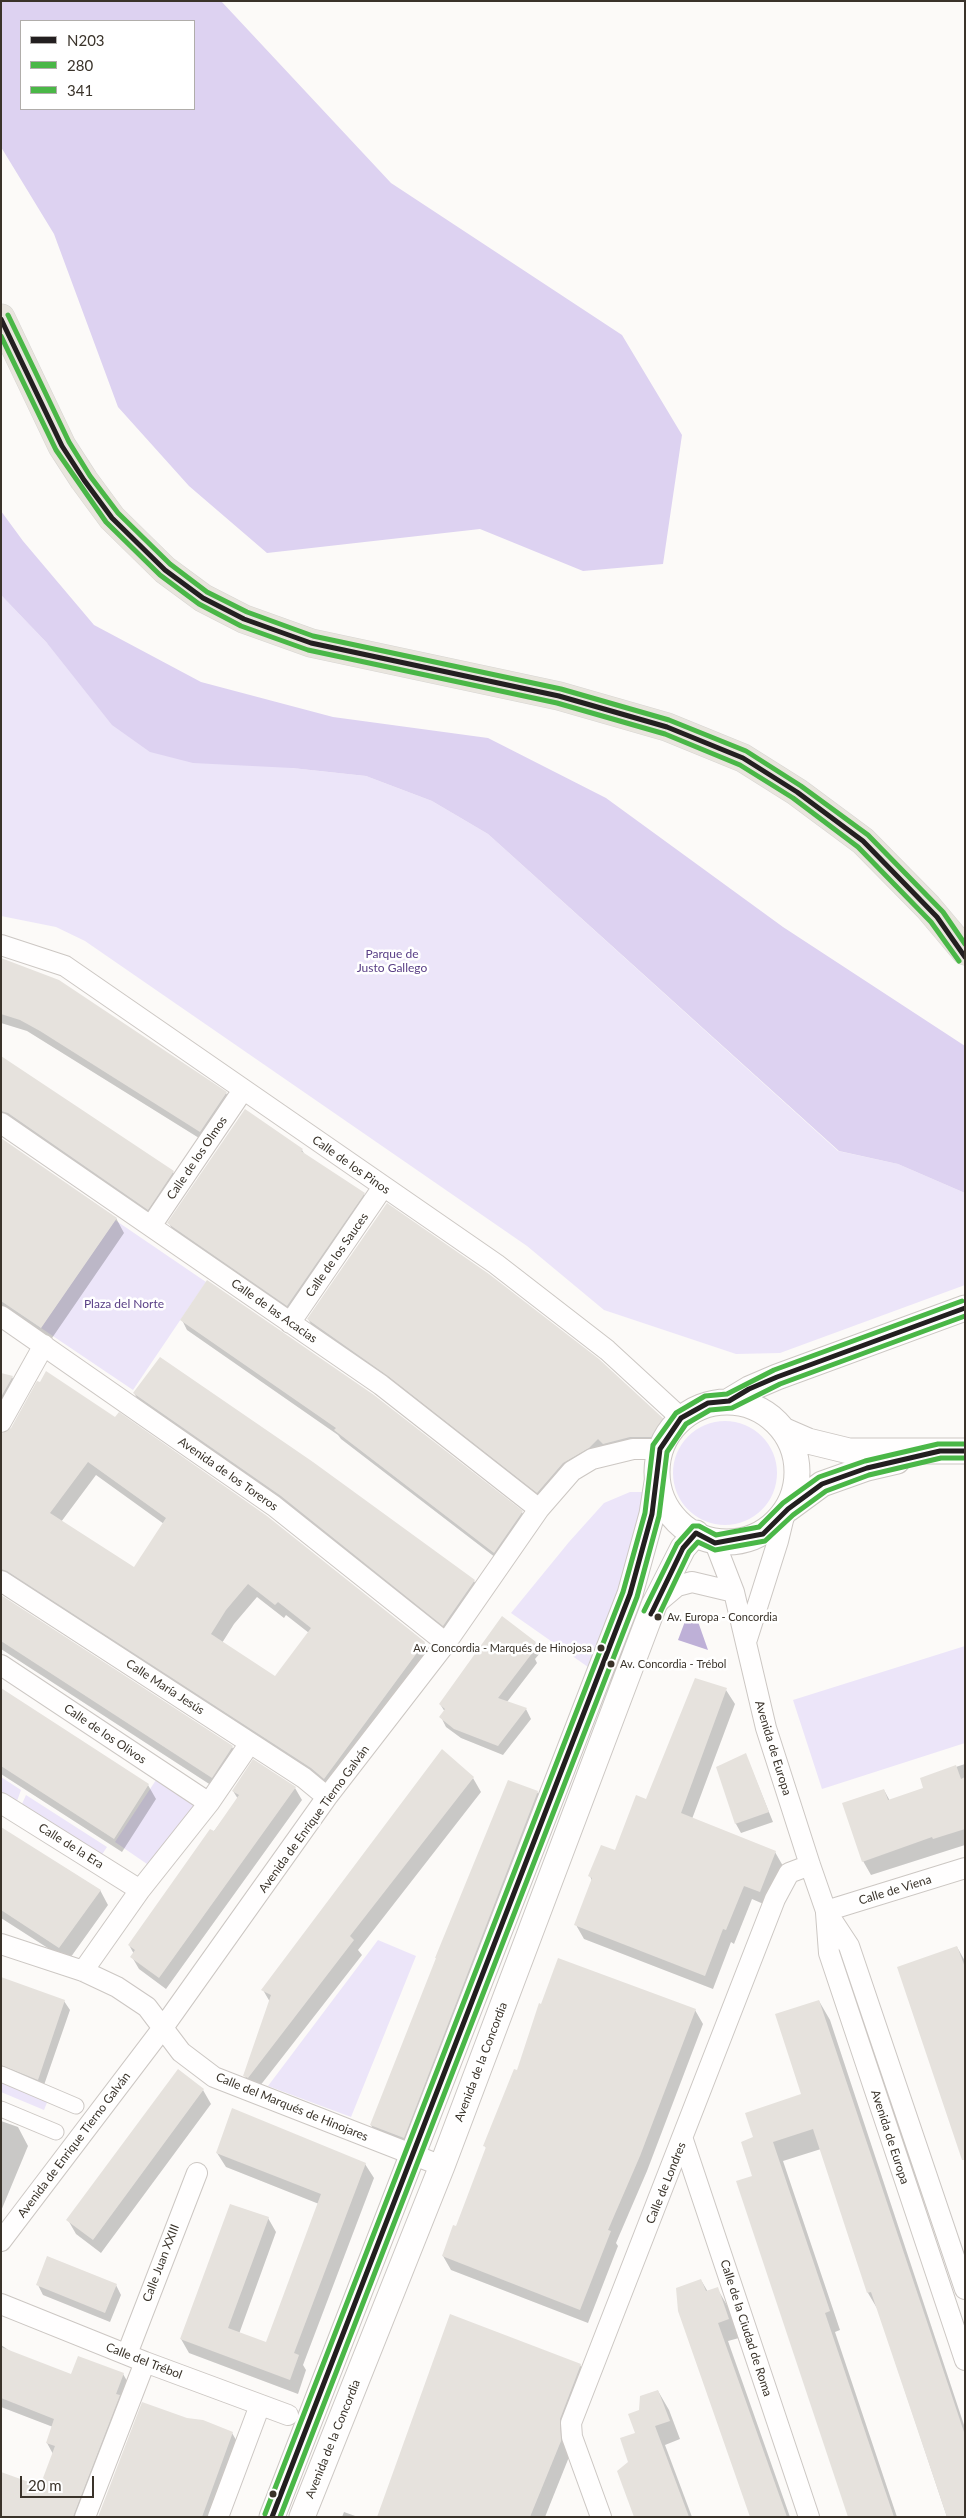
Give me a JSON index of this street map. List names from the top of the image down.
{
  "streets": {
    "street": [
      "Calle de los Olmos",
      "Calle de los Pinos",
      "Calle de los Sauces",
      "Calle de las Acacias",
      "Avenida de los Toreros",
      "Calle María Jesús",
      "Calle de los Olivos",
      "Avenida de Europa",
      "Avenida de Enrique Tierno Galván",
      "Calle de la Era",
      "Calle de Viena",
      "Avenida de la Concordia",
      "Calle del Marqués de Hinojares",
      "Calle de Londres",
      "Calle Juan XXIII",
      "Calle de la Ciudad de Roma",
      "Calle del Trébol"
    ]
  },
  "crossings": [
    ["Calle de los Olmos", "Calle de los Pinos"],
    ["Calle de los Olmos", "Calle de las Acacias"],
    ["Calle de los Pinos", "Calle de los Sauces"],
    ["Calle de los Pinos", "Avenida de Europa"],
    ["Calle de los Pinos", "Avenida de Enrique Tierno Galván"],
    ["Calle de los Pinos", "Avenida de la Concordia"],
    ["Calle de los Sauces", "Calle de las Acacias"],
    ["Calle de las Acacias", "Avenida de Enrique Tierno Galván"],
    ["Avenida de los Toreros", "Avenida de Enrique Tierno Galván"],
    ["Calle María Jesús", "Avenida de Enrique Tierno Galván"],
    ["Avenida de Europa", "Avenida de Enrique Tierno Galván"],
    ["Avenida de Europa", "Calle de Viena"],
    ["Avenida de Europa", "Avenida de la Concordia"],
    ["Avenida de Europa", "Calle de Londres"],
    ["Avenida de Enrique Tierno Galván", "Avenida de la Concordia"],
    ["Avenida de Enrique Tierno Galván", "Calle del Marqués de Hinojares"],
    ["Avenida de la Concordia", "Calle del Marqués de Hinojares"],
    ["Calle de Londres", "Calle de la Ciudad de Roma"],
    ["Calle Juan XXIII", "Calle del Trébol"]
  ],
  "parks": ["Parque de Justo Gallego", "Plaza del Norte"],
  "places": ["Av. Europa - Concordia", "Av. Concordia - Marqués de Hinojosa", "Av. Concordia - Trébol"],
  "lines": ["transit line 341", "transit line N203", "transit line 280"],
  "legend": ["N203", "280", "341"],
  "scale_bar": "20 m"
}
